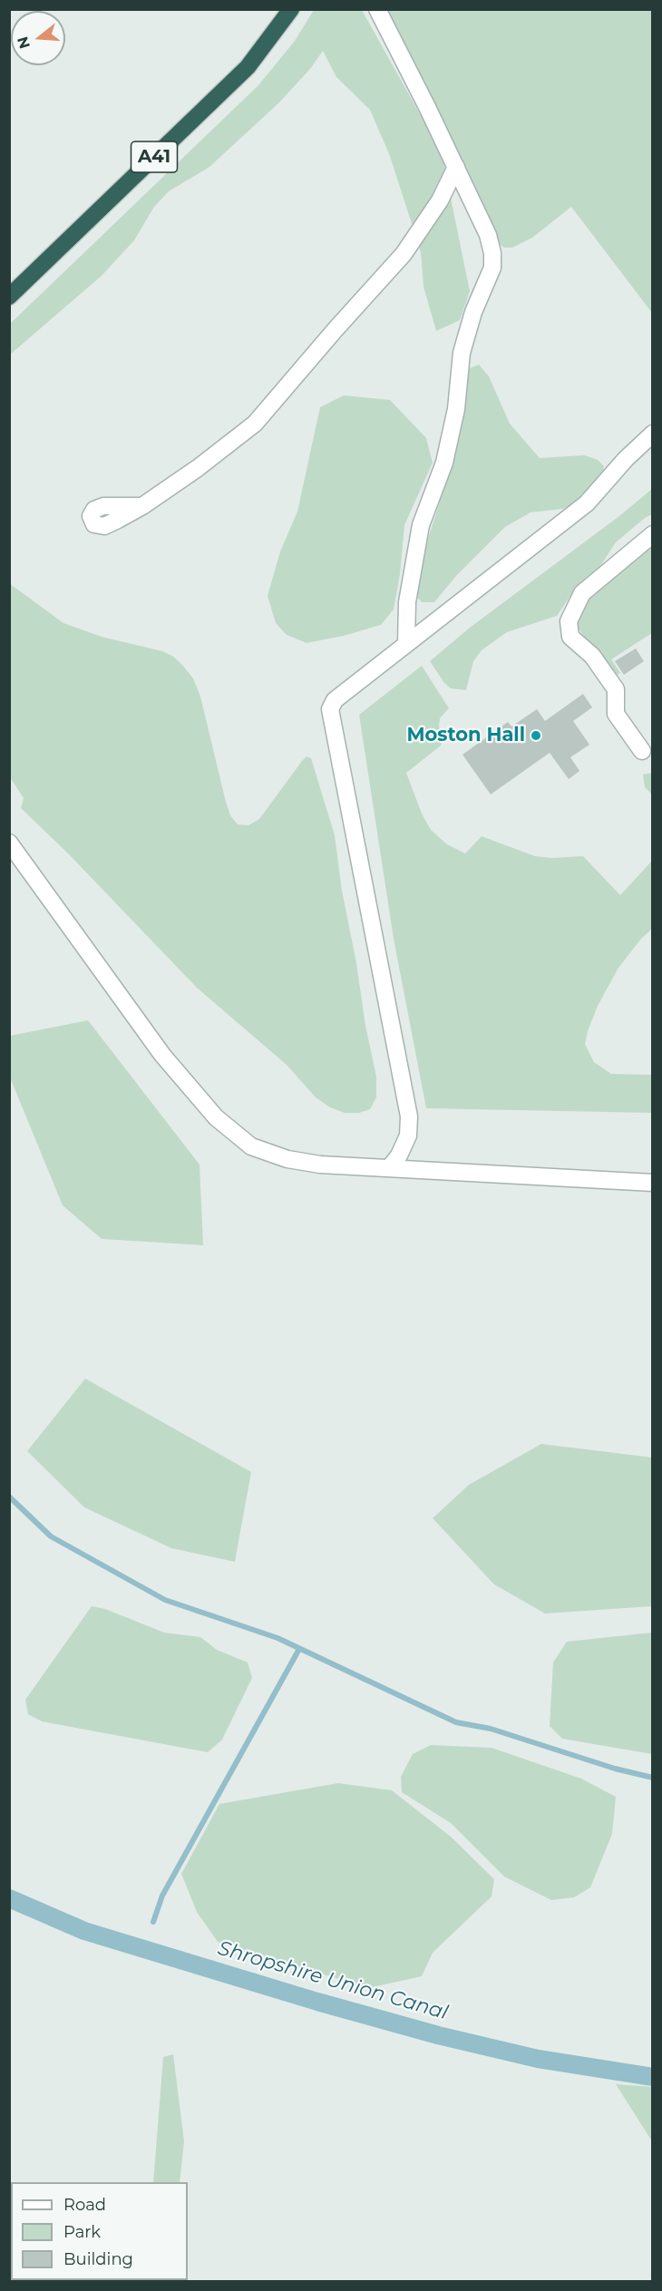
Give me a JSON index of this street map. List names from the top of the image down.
{
  "streets": {
    "highway": ["A41"]
  },
  "water": ["Shropshire Union Canal"],
  "places": ["Moston Hall"],
  "legend": ["Road", "Park", "Building"],
  "north": "left"
}
